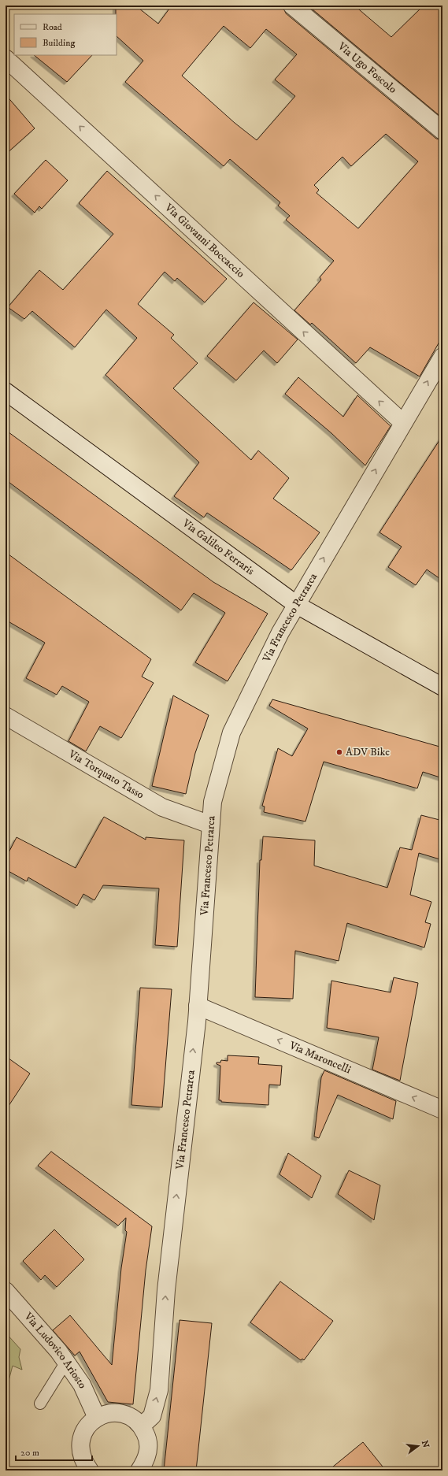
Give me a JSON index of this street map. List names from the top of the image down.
{
  "streets": {
    "street": [
      "Via Ugo Foscolo",
      "Via Giovanni Boccaccio",
      "Via Galileo Ferraris",
      "Via Francesco Petrarca",
      "Via Torquato Tasso",
      "Via Maroncelli",
      "Via Ludovico Ariosto"
    ]
  },
  "crossings": [
    ["Via Giovanni Boccaccio", "Via Francesco Petrarca"],
    ["Via Galileo Ferraris", "Via Francesco Petrarca"],
    ["Via Francesco Petrarca", "Via Torquato Tasso"],
    ["Via Francesco Petrarca", "Via Maroncelli"]
  ],
  "one_way": ["Via Giovanni Boccaccio", "Via Francesco Petrarca", "Via Maroncelli"],
  "places": ["ADV Bike"],
  "legend": ["Road", "Building"],
  "scale_bar": "20 m",
  "north": "right"
}
